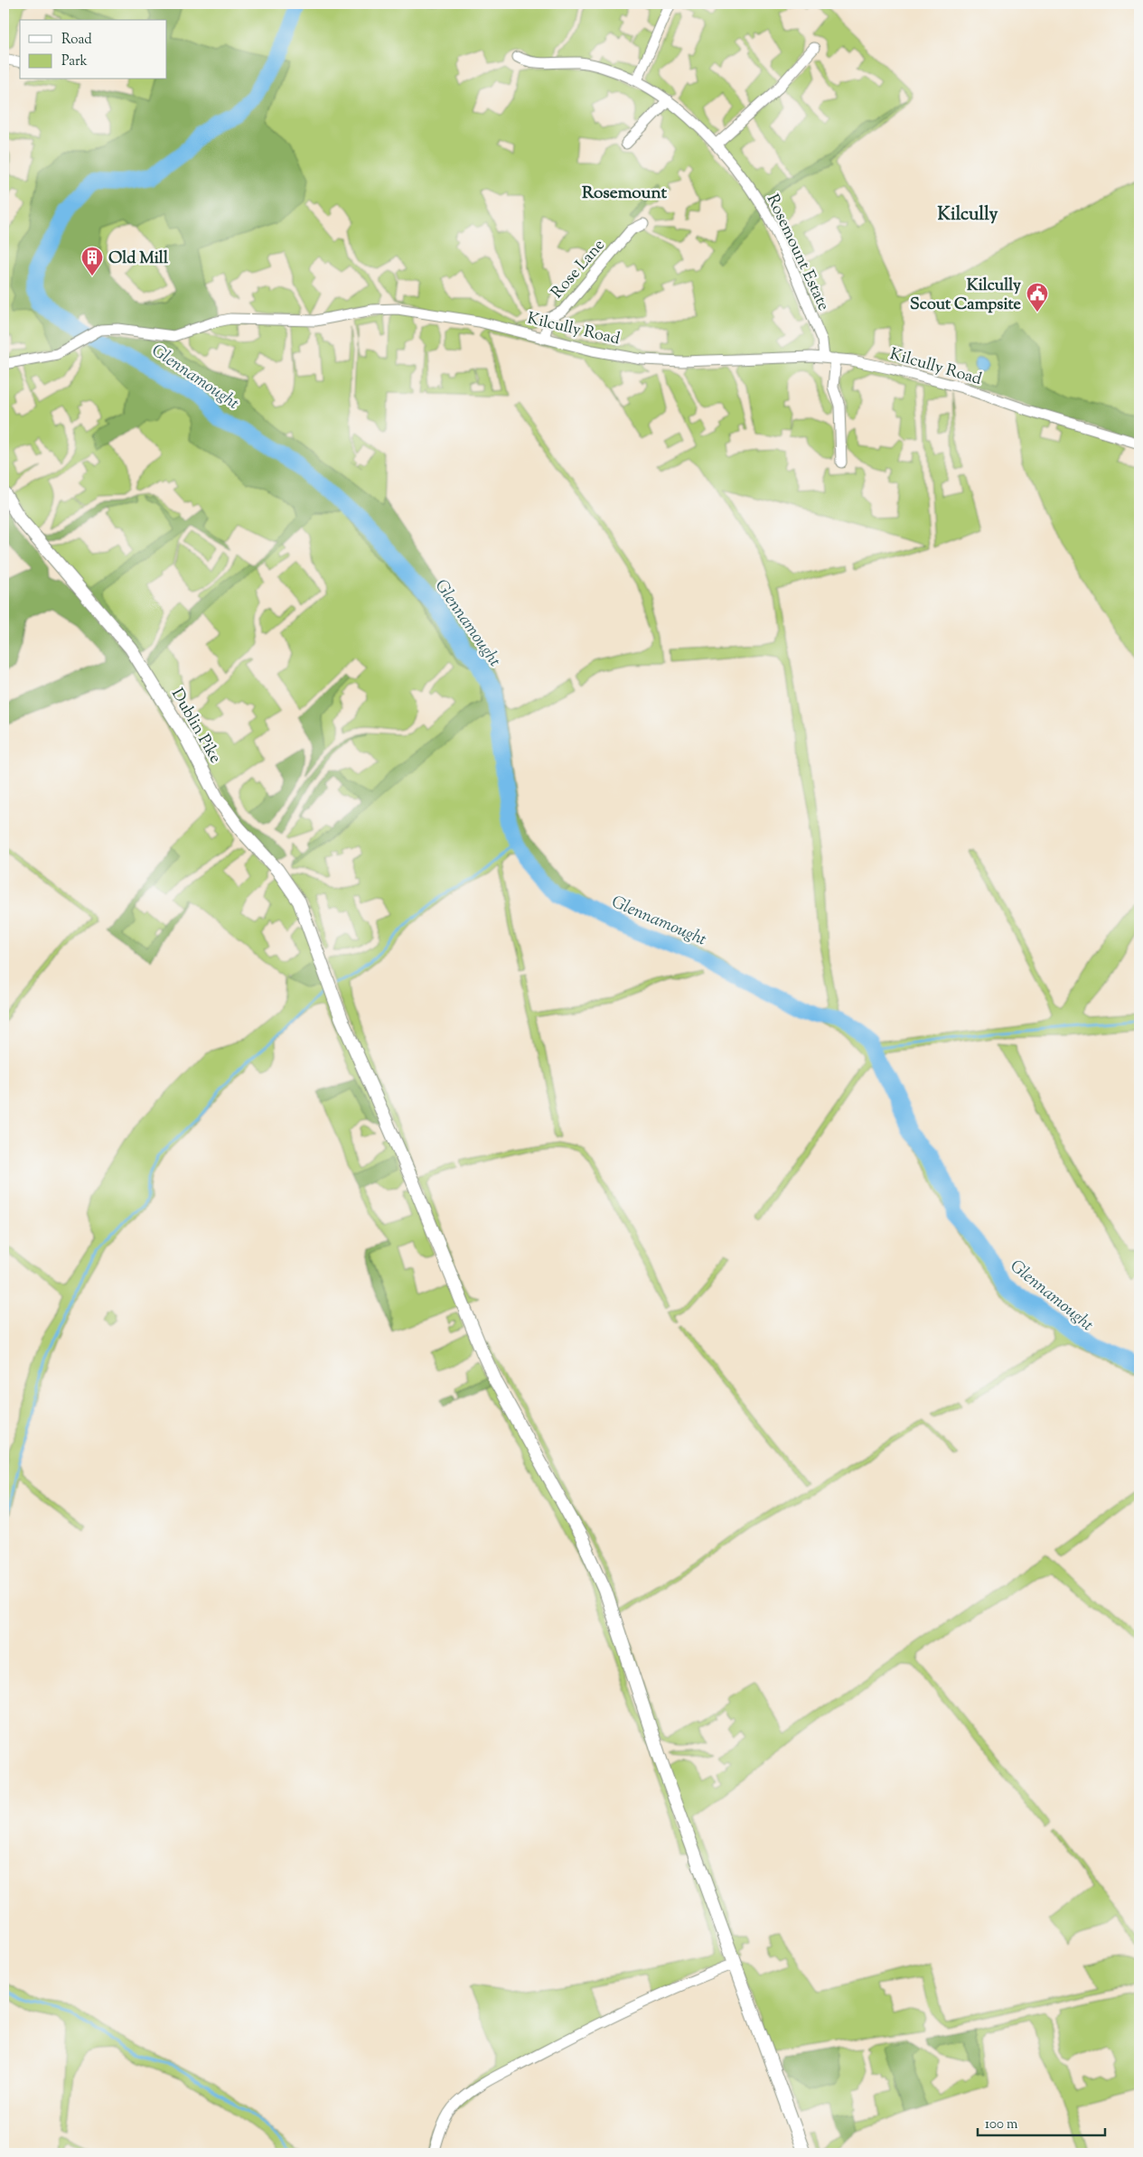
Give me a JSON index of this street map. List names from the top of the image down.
{
  "streets": {
    "street": [
      "Rosemount Estate",
      "Rose Lane",
      "Kilcully Road",
      "Dublin Pike"
    ]
  },
  "crossings": [
    ["Rosemount Estate", "Kilcully Road"],
    ["Rose Lane", "Kilcully Road"]
  ],
  "districts": ["Rosemount", "Kilcully"],
  "water": ["Glennamought"],
  "places": {
    "building": ["Old Mill"],
    "public building": ["Kilcully Scout Campsite"]
  },
  "legend": ["Road", "Park"],
  "scale_bar": "100 m"
}
